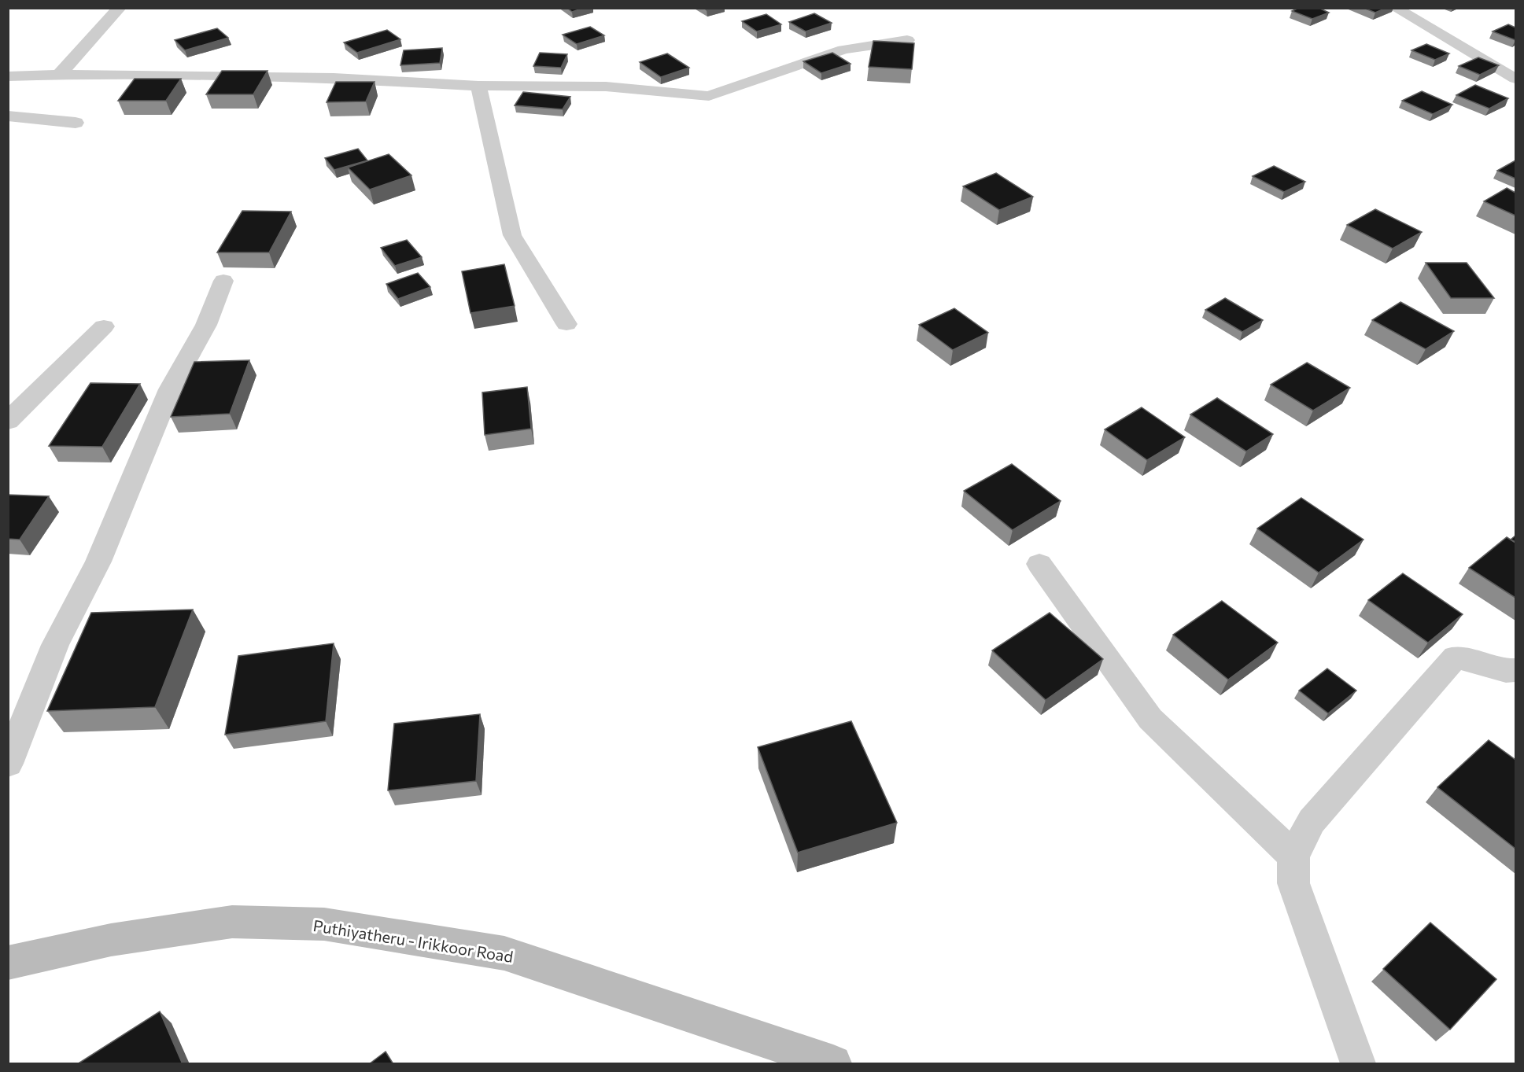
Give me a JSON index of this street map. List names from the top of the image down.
{
  "streets": {
    "main road": ["Puthiyatheru - Irikkoor Road"]
  }
}
